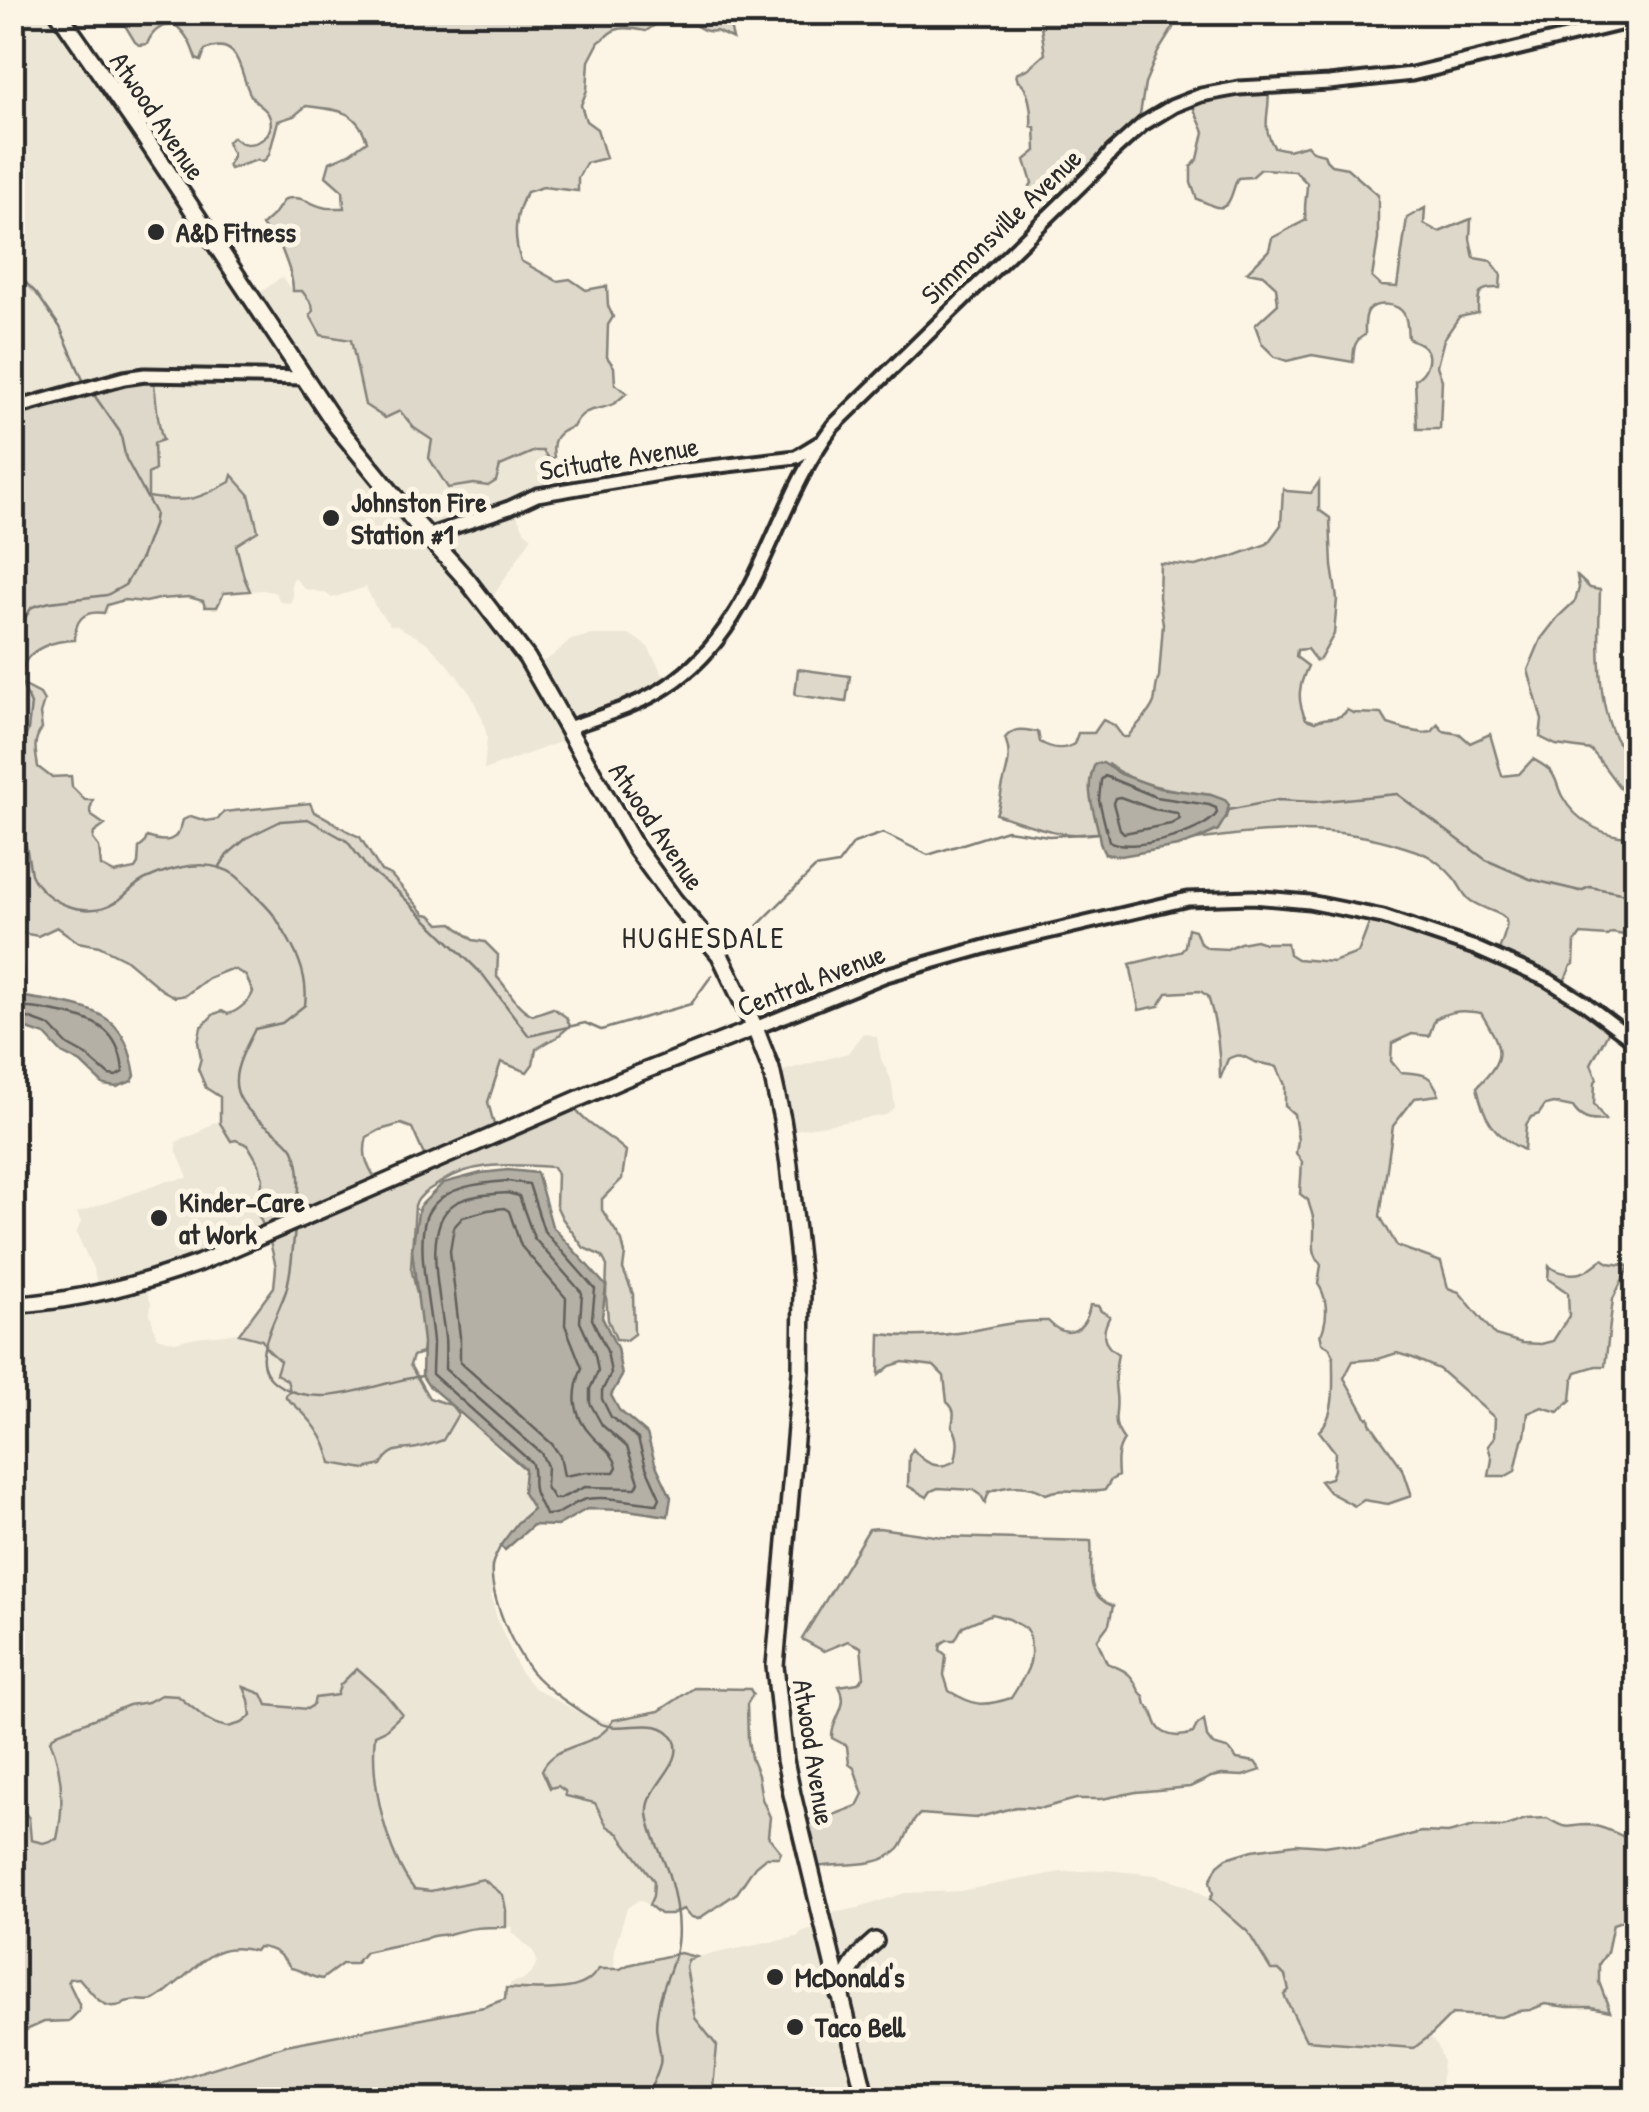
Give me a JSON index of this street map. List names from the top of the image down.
{
  "streets": {
    "main road": ["Atwood Avenue", "Central Avenue"],
    "street": ["Simmonsville Avenue", "Scituate Avenue"]
  },
  "crossings": [
    ["Atwood Avenue", "Simmonsville Avenue"],
    ["Atwood Avenue", "Scituate Avenue"],
    ["Atwood Avenue", "Central Avenue"],
    ["Simmonsville Avenue", "Scituate Avenue"]
  ],
  "districts": ["HUGHESDALE"],
  "places": [
    "A&D Fitness",
    "Johnston Fire Station #1",
    "Kinder-Care at Work",
    "McDonald's",
    "Taco Bell"
  ]
}
